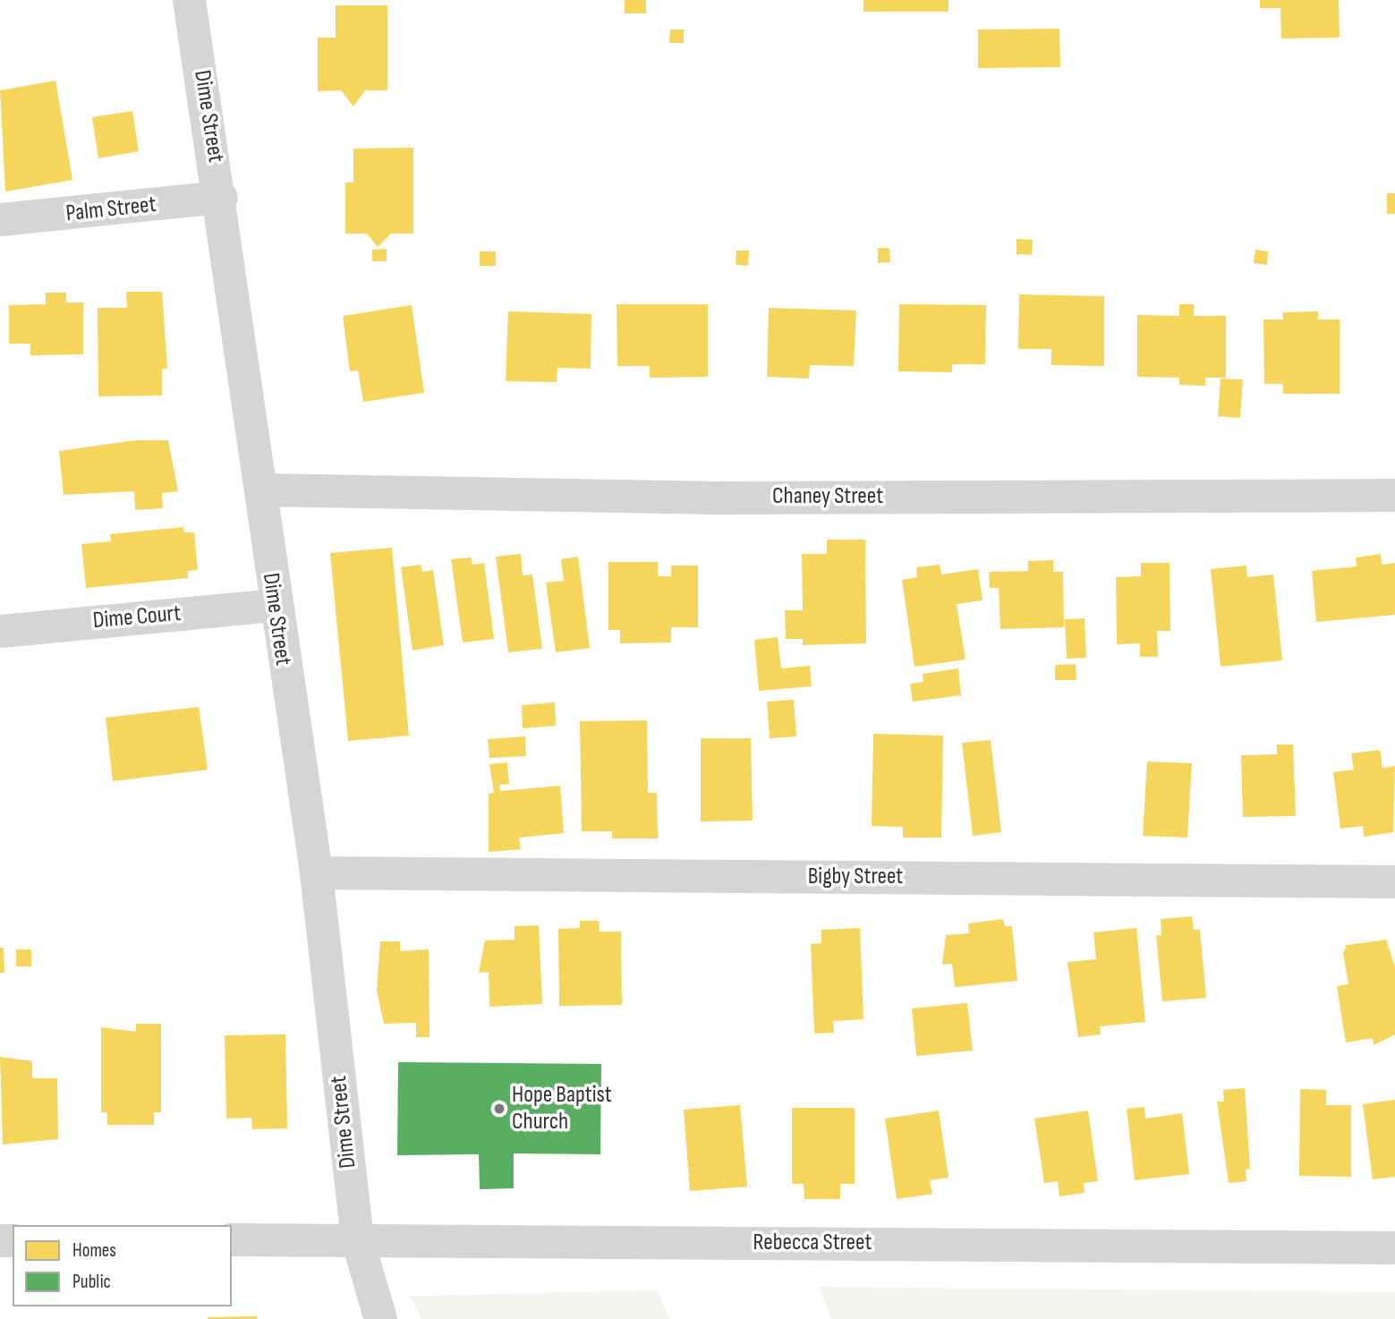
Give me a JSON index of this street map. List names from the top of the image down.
{
  "streets": {
    "street": [
      "Dime Street",
      "Palm Street",
      "Chaney Street",
      "Dime Court",
      "Bigby Street",
      "Rebecca Street"
    ]
  },
  "crossings": [
    ["Dime Street", "Palm Street"],
    ["Dime Street", "Chaney Street"],
    ["Dime Street", "Dime Court"],
    ["Dime Street", "Bigby Street"],
    ["Dime Street", "Rebecca Street"]
  ],
  "places": ["Hope Baptist Church"],
  "legend": ["Homes", "Public"]
}
